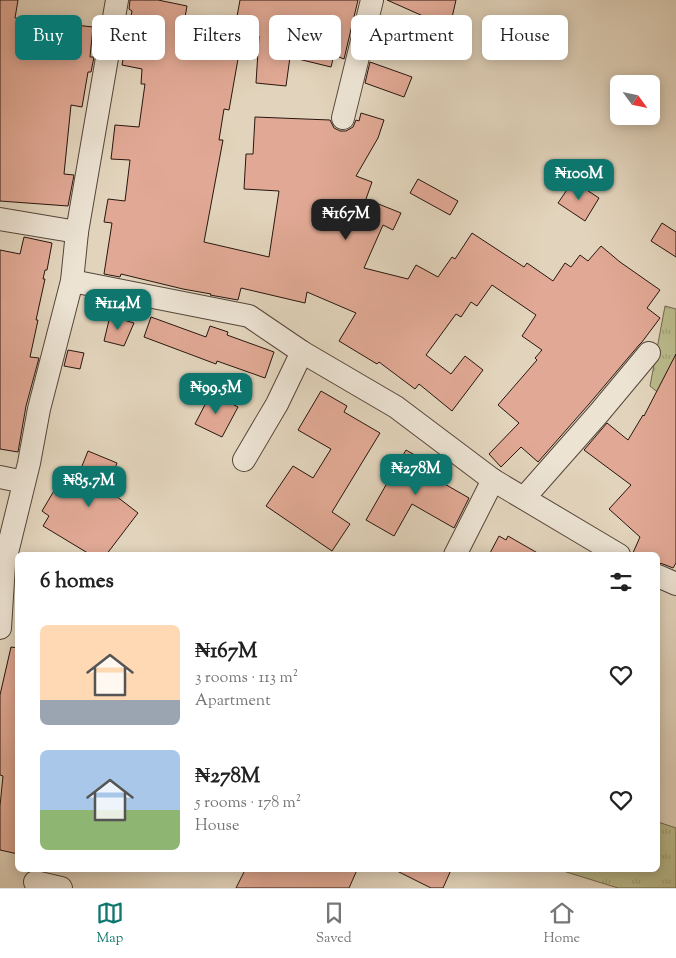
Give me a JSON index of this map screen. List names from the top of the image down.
{
  "north": "bottom right",
  "page": {
    "chip": [
      "Buy",
      "Rent",
      "Filters",
      "New",
      "Apartment",
      "House"
    ],
    "price": [
      "₦100M",
      "₦167M",
      "₦114M",
      "₦99.5M",
      "₦278M",
      "₦85.7M"
    ],
    "heading": "6 homes",
    "list": [
      {
        "name": "₦167M",
        "note": "3 rooms · 113 m² · Apartment"
      },
      {
        "name": "₦278M",
        "note": "5 rooms · 178 m² · House"
      }
    ],
    "tabs": ["Map", "Saved", "Home"]
  }
}
